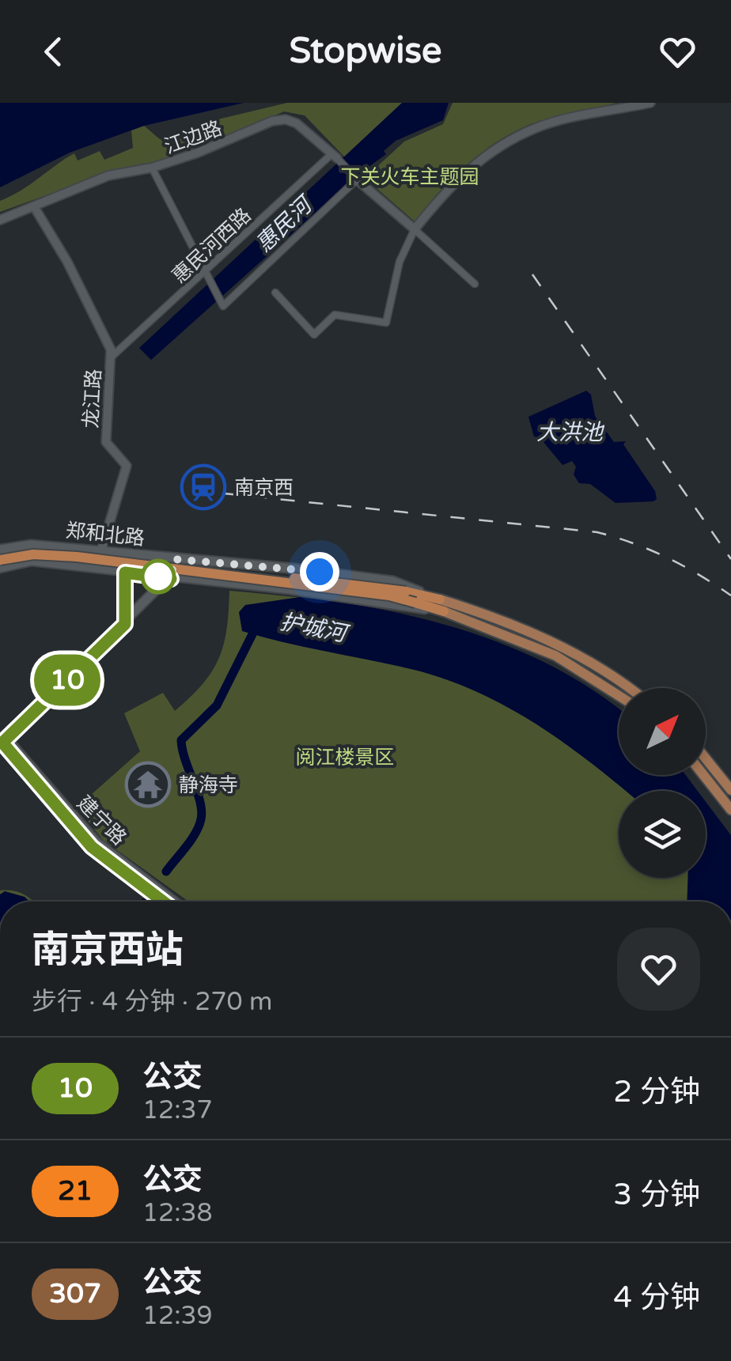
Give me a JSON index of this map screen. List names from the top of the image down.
{
  "streets": {
    "highway": ["郑和北路"],
    "main road": ["建宁路"],
    "street": ["江边路", "惠民河西路", "龙江路"]
  },
  "crossings": [
    ["江边路", "惠民河西路"],
    ["江边路", "龙江路"],
    ["惠民河西路", "龙江路"],
    ["龙江路", "郑和北路"]
  ],
  "water": ["惠民河", "大洪池", "护城河"],
  "parks": ["下关火车主题园", "阅江楼景区"],
  "places": {
    "station": ["南京西"],
    "temple": ["静海寺"]
  },
  "lines": ["bus line 10"],
  "north": "top right",
  "page": {
    "header": "Stopwise",
    "on_map": "10",
    "heading": ["南京西站", "步行 · 4 分钟 · 270 m"],
    "list": [
      {
        "mark": "10",
        "name": "公交",
        "note": "12:37",
        "value": "2 分钟"
      },
      {
        "mark": "21",
        "name": "公交",
        "note": "12:38",
        "value": "3 分钟"
      },
      {
        "mark": "307",
        "name": "公交",
        "note": "12:39",
        "value": "4 分钟"
      }
    ]
  }
}
